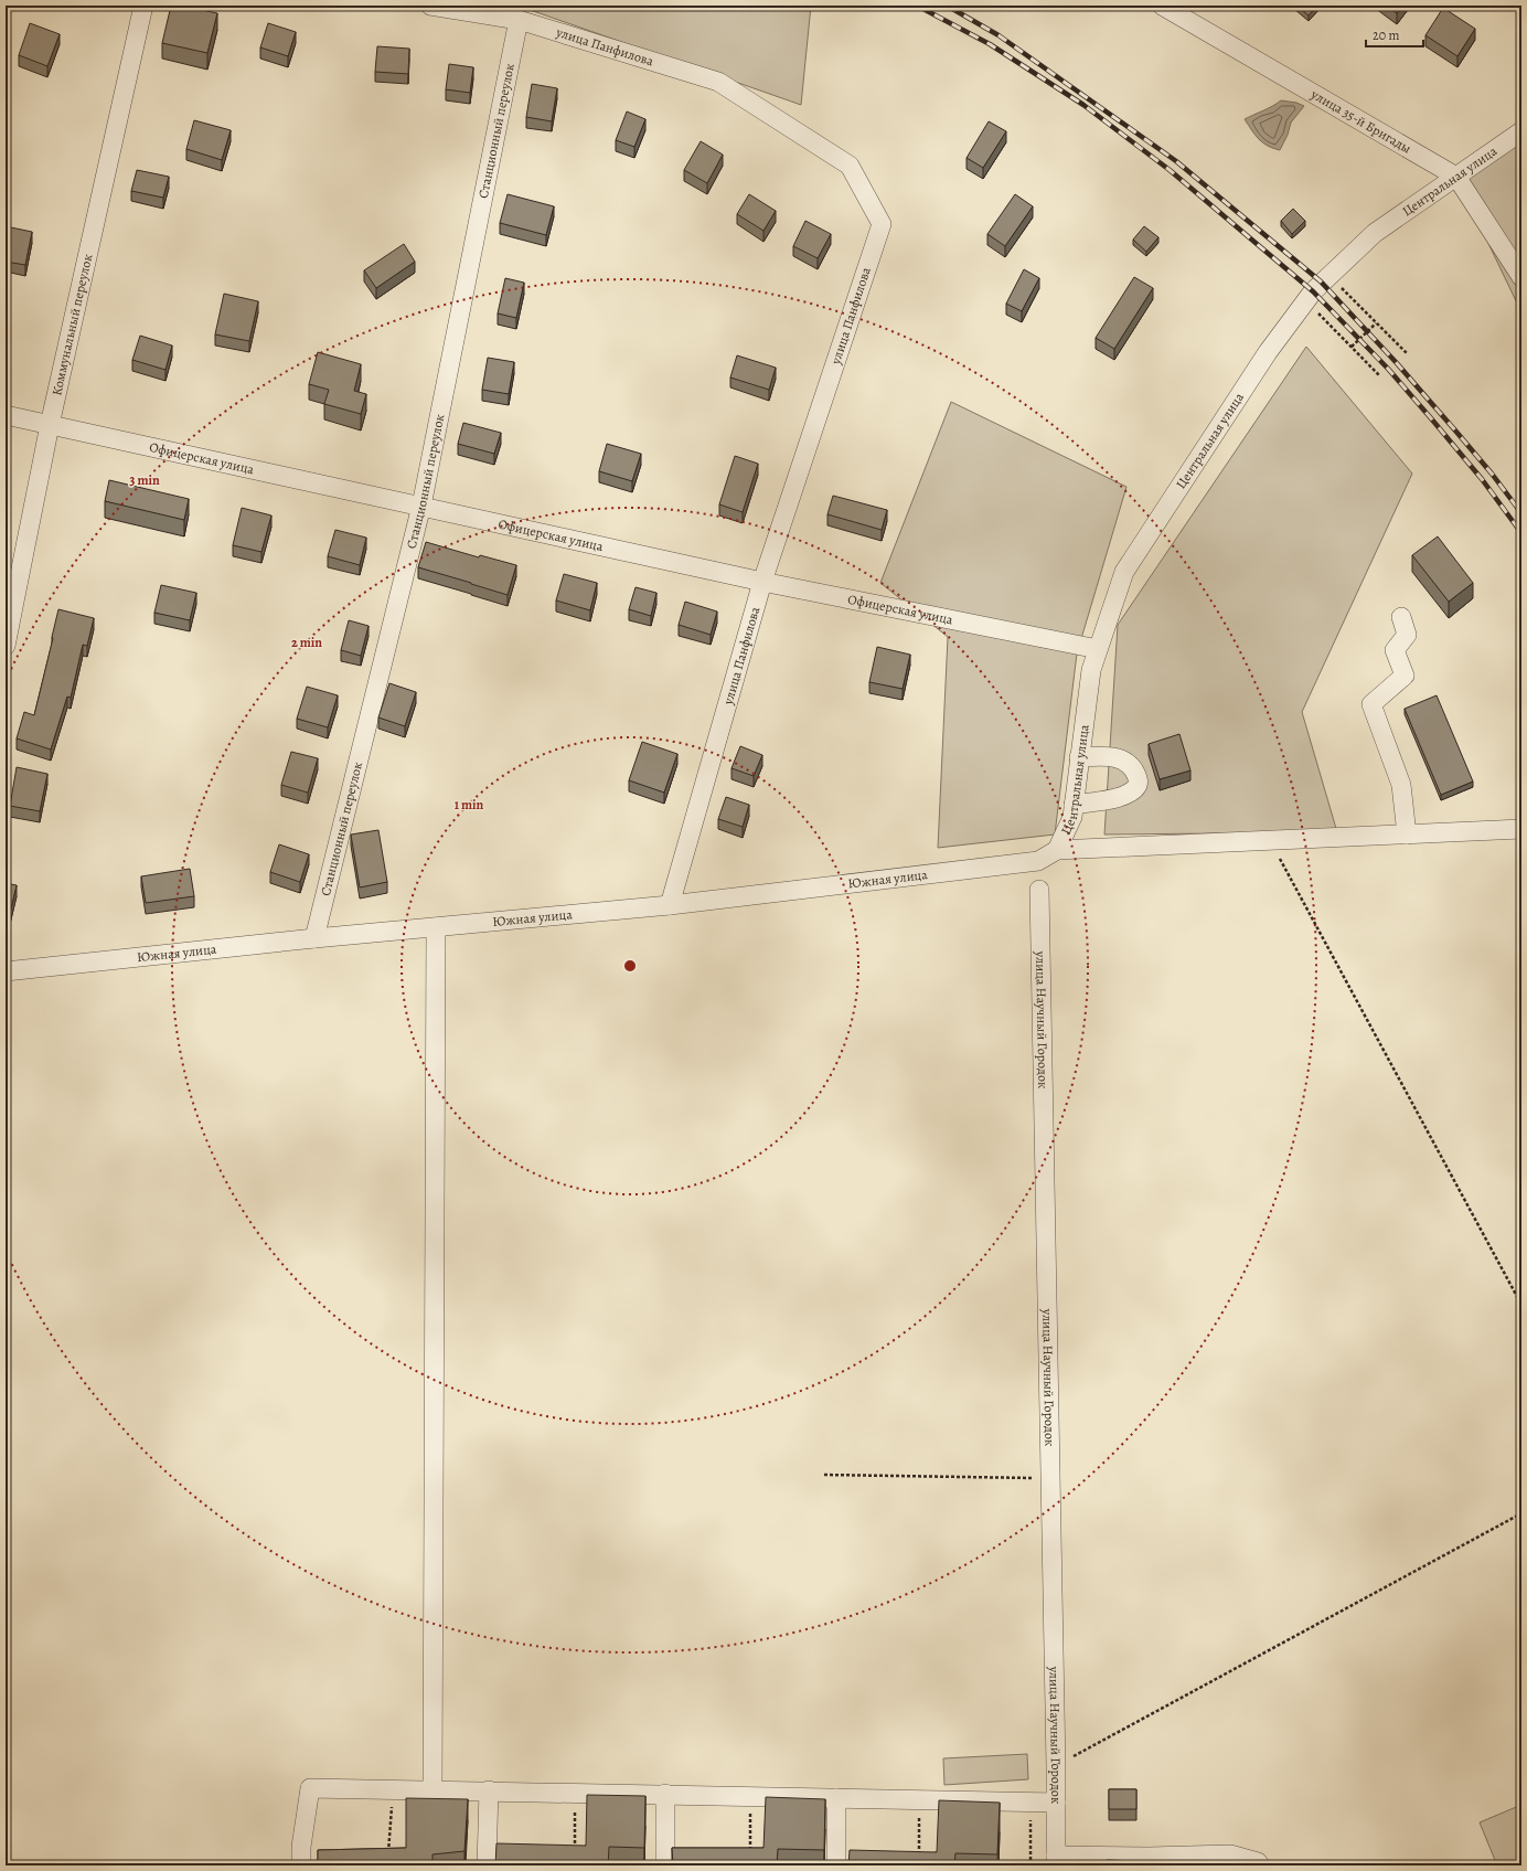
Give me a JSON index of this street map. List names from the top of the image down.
{
  "streets": {
    "street": [
      "улица Панфилова",
      "улица 35-й Бригады",
      "Станционный переулок",
      "Центральная улица",
      "Коммунальный переулок",
      "Офицерская улица",
      "Южная улица",
      "улица Научный Городок"
    ]
  },
  "crossings": [
    ["улица Панфилова", "Станционный переулок"],
    ["улица Панфилова", "Офицерская улица"],
    ["улица Панфилова", "Южная улица"],
    ["улица 35-й Бригады", "Центральная улица"],
    ["Станционный переулок", "Офицерская улица"],
    ["Станционный переулок", "Южная улица"],
    ["Центральная улица", "Офицерская улица"],
    ["Центральная улица", "Южная улица"],
    ["Коммунальный переулок", "Офицерская улица"]
  ],
  "scale_bar": "20 m",
  "rings": ["3 min", "2 min", "1 min"]
}
